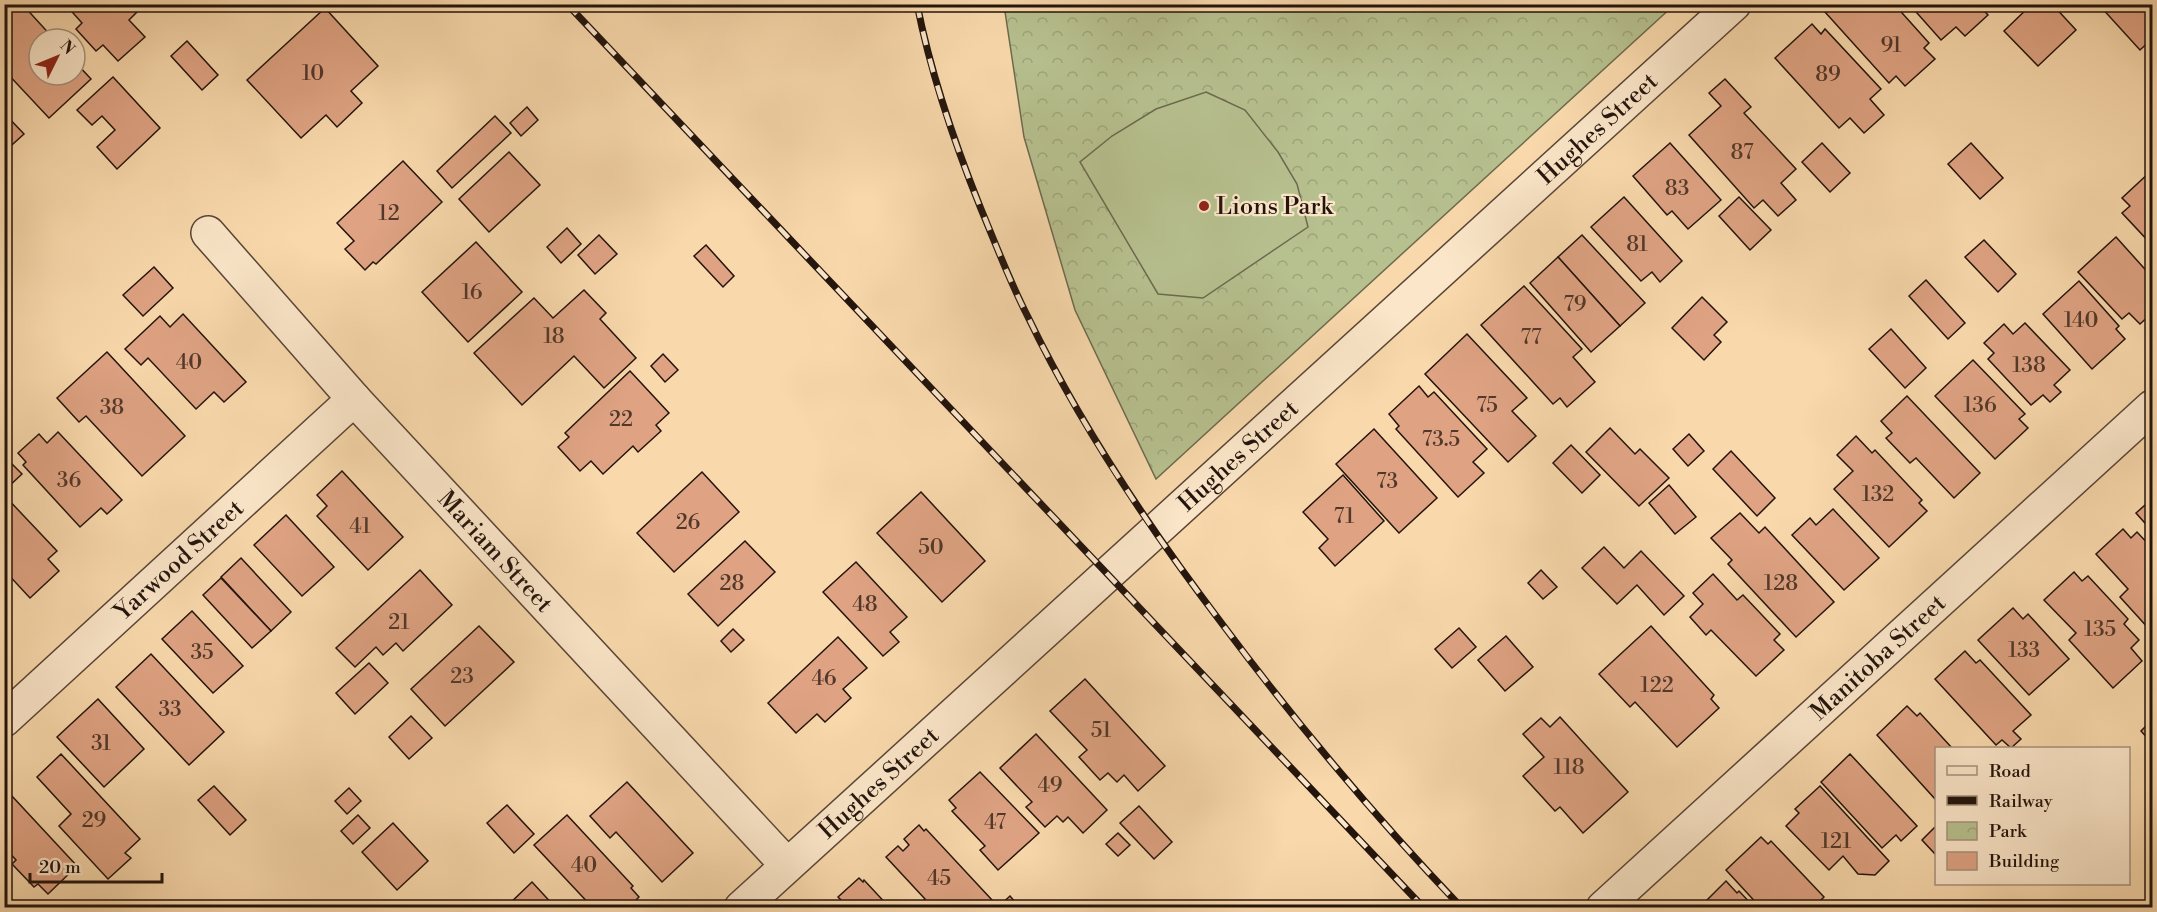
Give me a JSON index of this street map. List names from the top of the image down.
{
  "streets": {
    "street": [
      "Hughes Street",
      "Mariam Street",
      "Yarwood Street",
      "Manitoba Street"
    ]
  },
  "crossings": [
    ["Hughes Street", "Mariam Street"],
    ["Mariam Street", "Yarwood Street"]
  ],
  "places": ["Lions Park"],
  "house_numbers": [
    "91",
    "10",
    "89",
    "87",
    "83",
    "12",
    "81",
    "16",
    "79",
    "140",
    "18",
    "77",
    "40",
    "138",
    "75",
    "136",
    "38",
    "22",
    "73.5",
    "36",
    "73",
    "132",
    "71",
    "26",
    "41",
    "50",
    "28",
    "128",
    "48",
    "21",
    "135",
    "133",
    "35",
    "23",
    "46",
    "122",
    "33",
    "51",
    "31",
    "118",
    "49",
    "29",
    "47",
    "121",
    "40",
    "45"
  ],
  "legend": [
    "Road",
    "Railway",
    "Park",
    "Building"
  ],
  "scale_bar": "20 m",
  "north": "top right"
}
